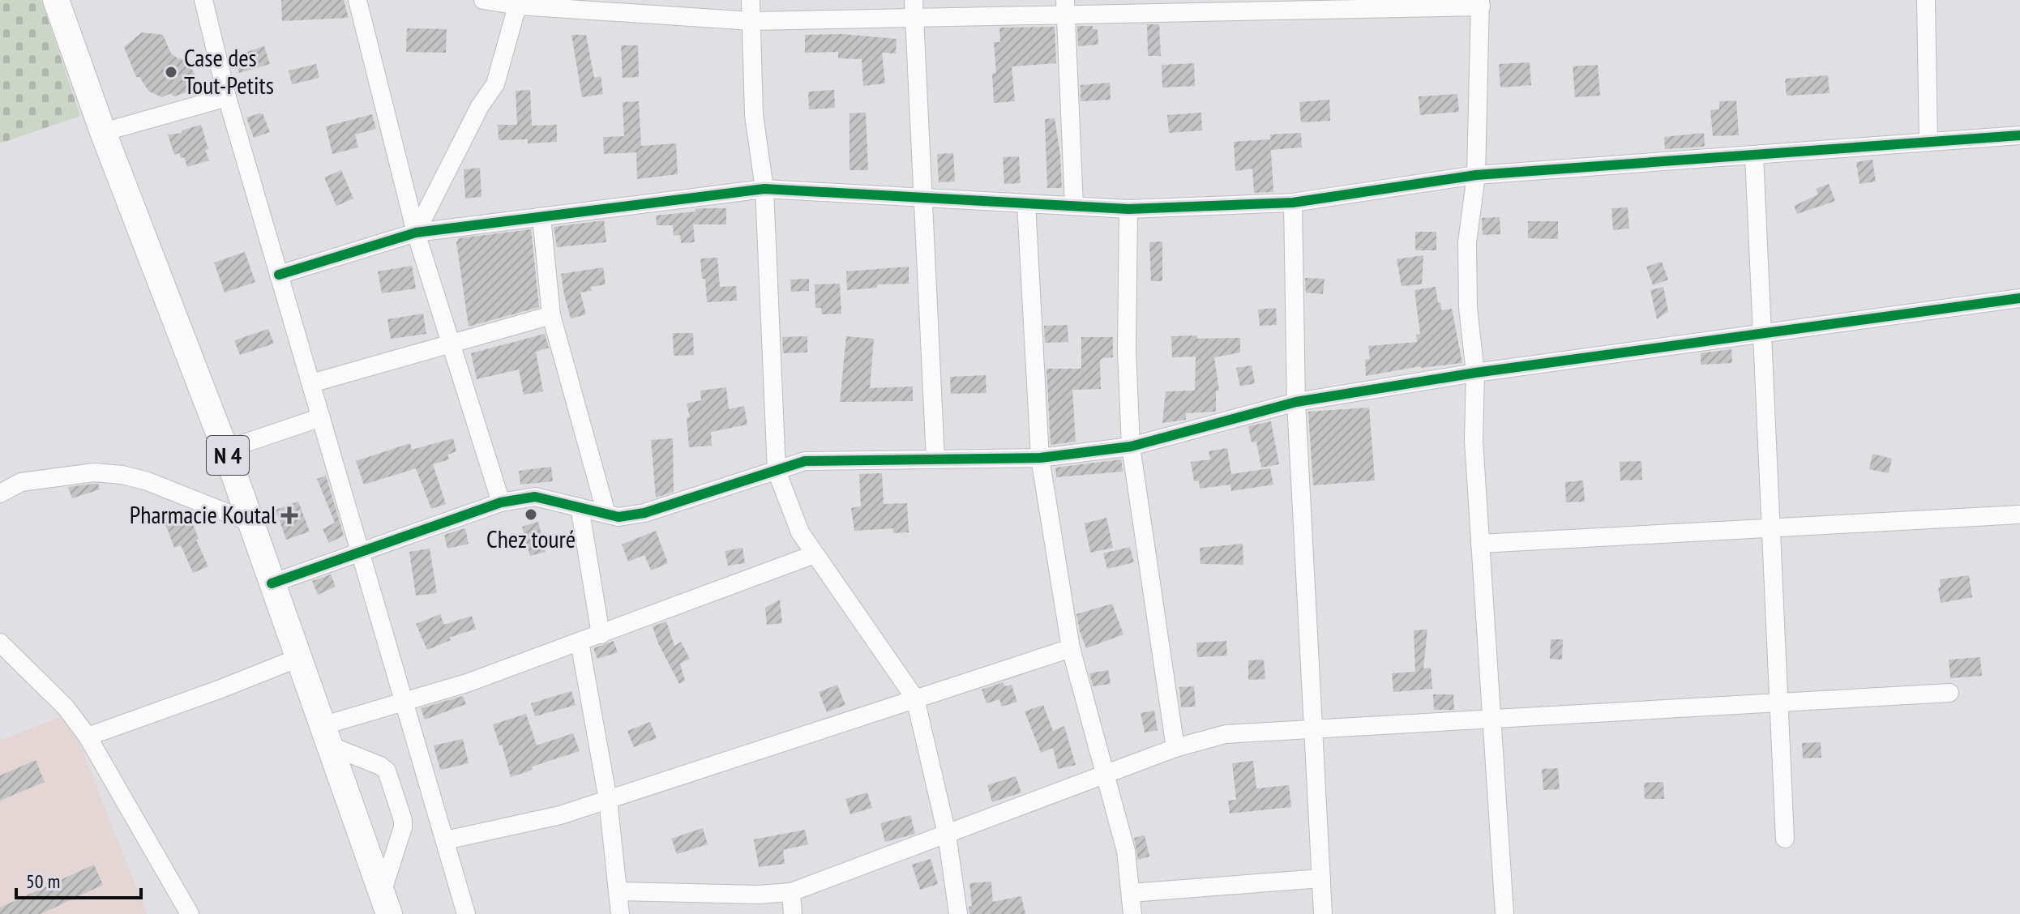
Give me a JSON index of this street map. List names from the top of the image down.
{
  "streets": {
    "highway": ["N 4"]
  },
  "places": {
    "other": ["Case des Tout-Petits", "Chez touré"],
    "health": ["Pharmacie Koutal"]
  },
  "scale_bar": "50 m"
}
